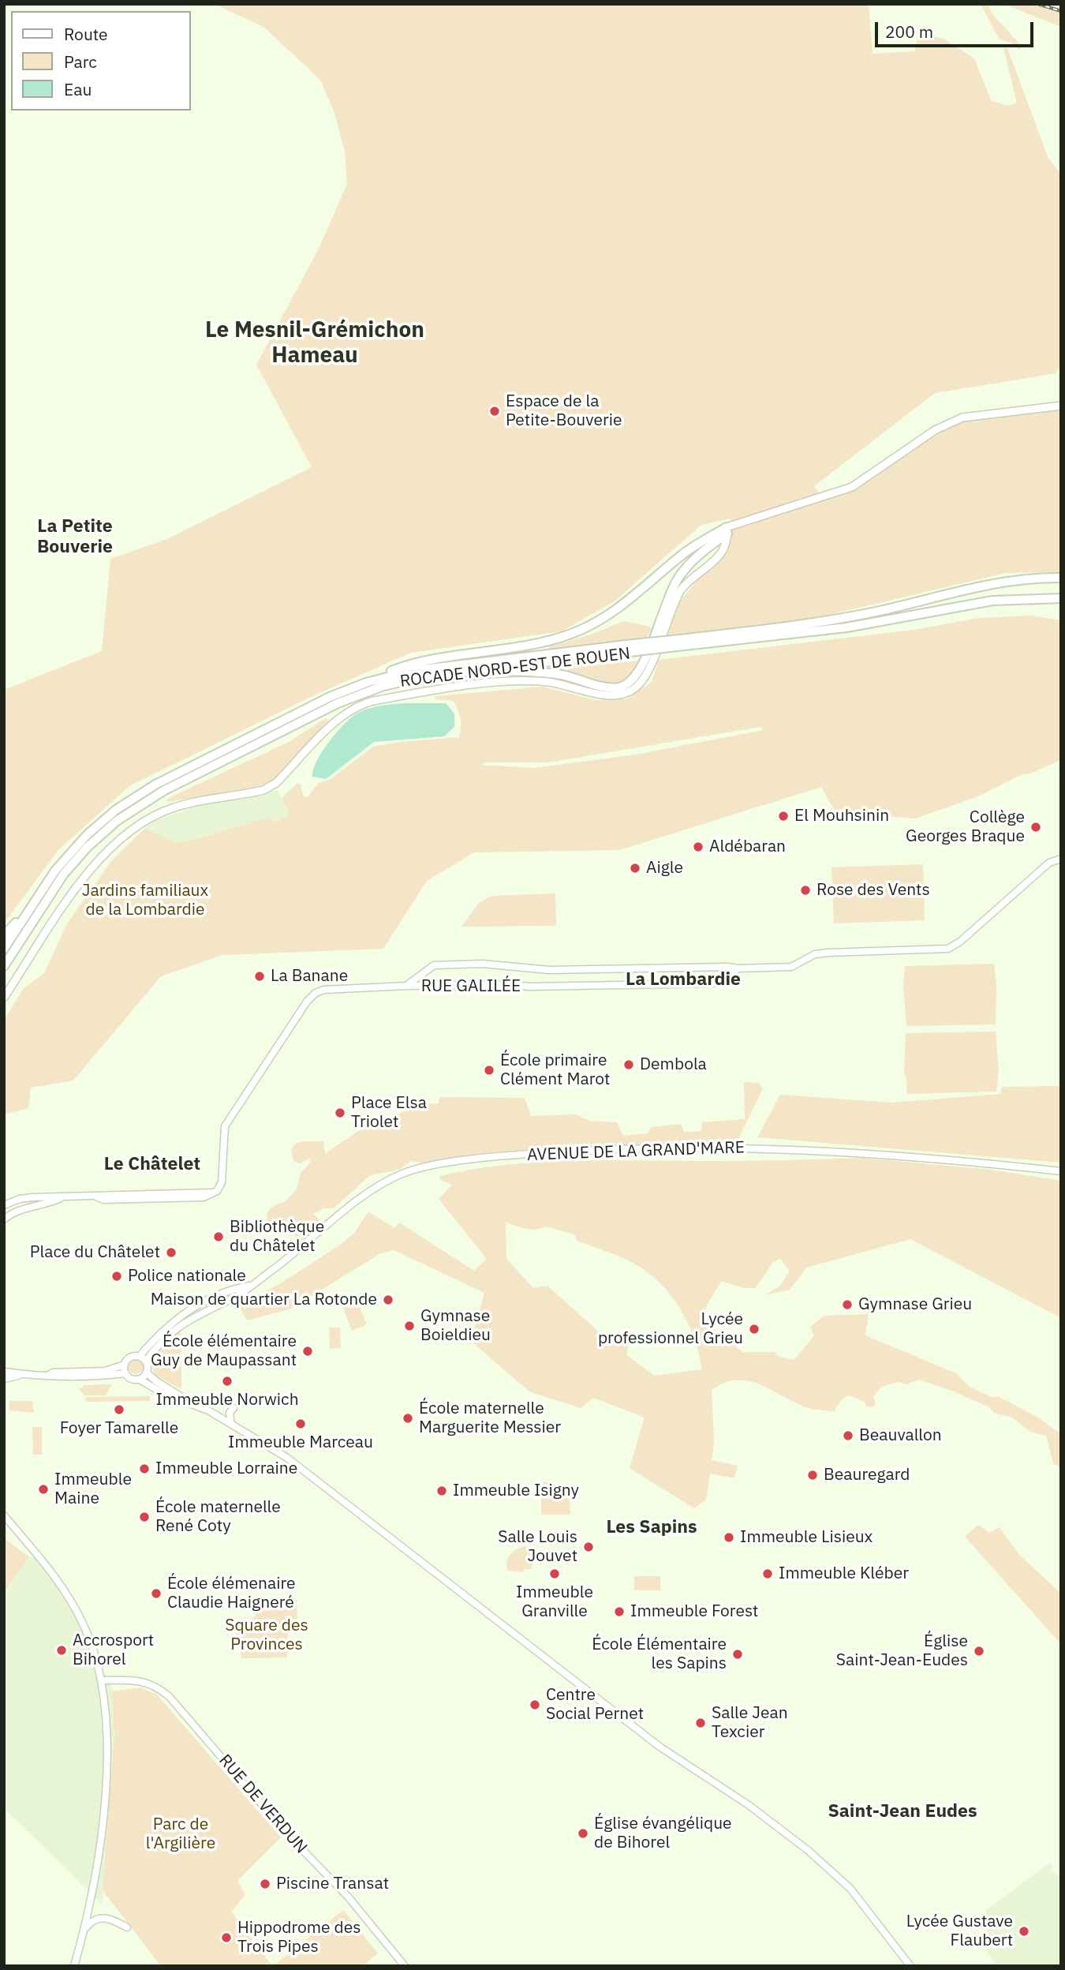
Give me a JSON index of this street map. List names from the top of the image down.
{
  "streets": {
    "highway": ["ROCADE NORD-EST DE ROUEN"],
    "street": ["RUE GALILÉE", "AVENUE DE LA GRAND'MARE", "RUE DE VERDUN"]
  },
  "districts": [
    "Le Mesnil-Grémichon Hameau",
    "La Petite Bouverie",
    "La Lombardie",
    "Le Châtelet",
    "Les Sapins",
    "Saint-Jean Eudes"
  ],
  "parks": ["Jardins familiaux de la Lombardie", "Square des Provinces", "Parc de l'Argilière"],
  "places": [
    "Espace de la Petite-Bouverie",
    "El Mouhsinin",
    "Collège Georges Braque",
    "Aldébaran",
    "Aigle",
    "Rose des Vents",
    "La Banane",
    "Dembola",
    "École primaire Clément Marot",
    "Place Elsa Triolet",
    "Bibliothèque du Châtelet",
    "Place du Châtelet",
    "Police nationale",
    "Maison de quartier La Rotonde",
    "Gymnase Grieu",
    "Gymnase Boieldieu",
    "Lycée professionnel Grieu",
    "École élémentaire Guy de Maupassant",
    "Immeuble Norwich",
    "Foyer Tamarelle",
    "École maternelle Marguerite Messier",
    "Immeuble Marceau",
    "Beauvallon",
    "Immeuble Lorraine",
    "Beauregard",
    "Immeuble Maine",
    "Immeuble Isigny",
    "École maternelle René Coty",
    "Immeuble Lisieux",
    "Salle Louis Jouvet",
    "Immeuble Granville",
    "Immeuble Kléber",
    "École élémenaire Claudie Haigneré",
    "Immeuble Forest",
    "Accrosport Bihorel",
    "Église Saint-Jean-Eudes",
    "École Élémentaire les Sapins",
    "Centre Social Pernet",
    "Salle Jean Texcier",
    "Église évangélique de Bihorel",
    "Piscine Transat",
    "Lycée Gustave Flaubert",
    "Hippodrome des Trois Pipes"
  ],
  "legend": ["Route", "Parc", "Eau"],
  "scale_bar": "200 m"
}
